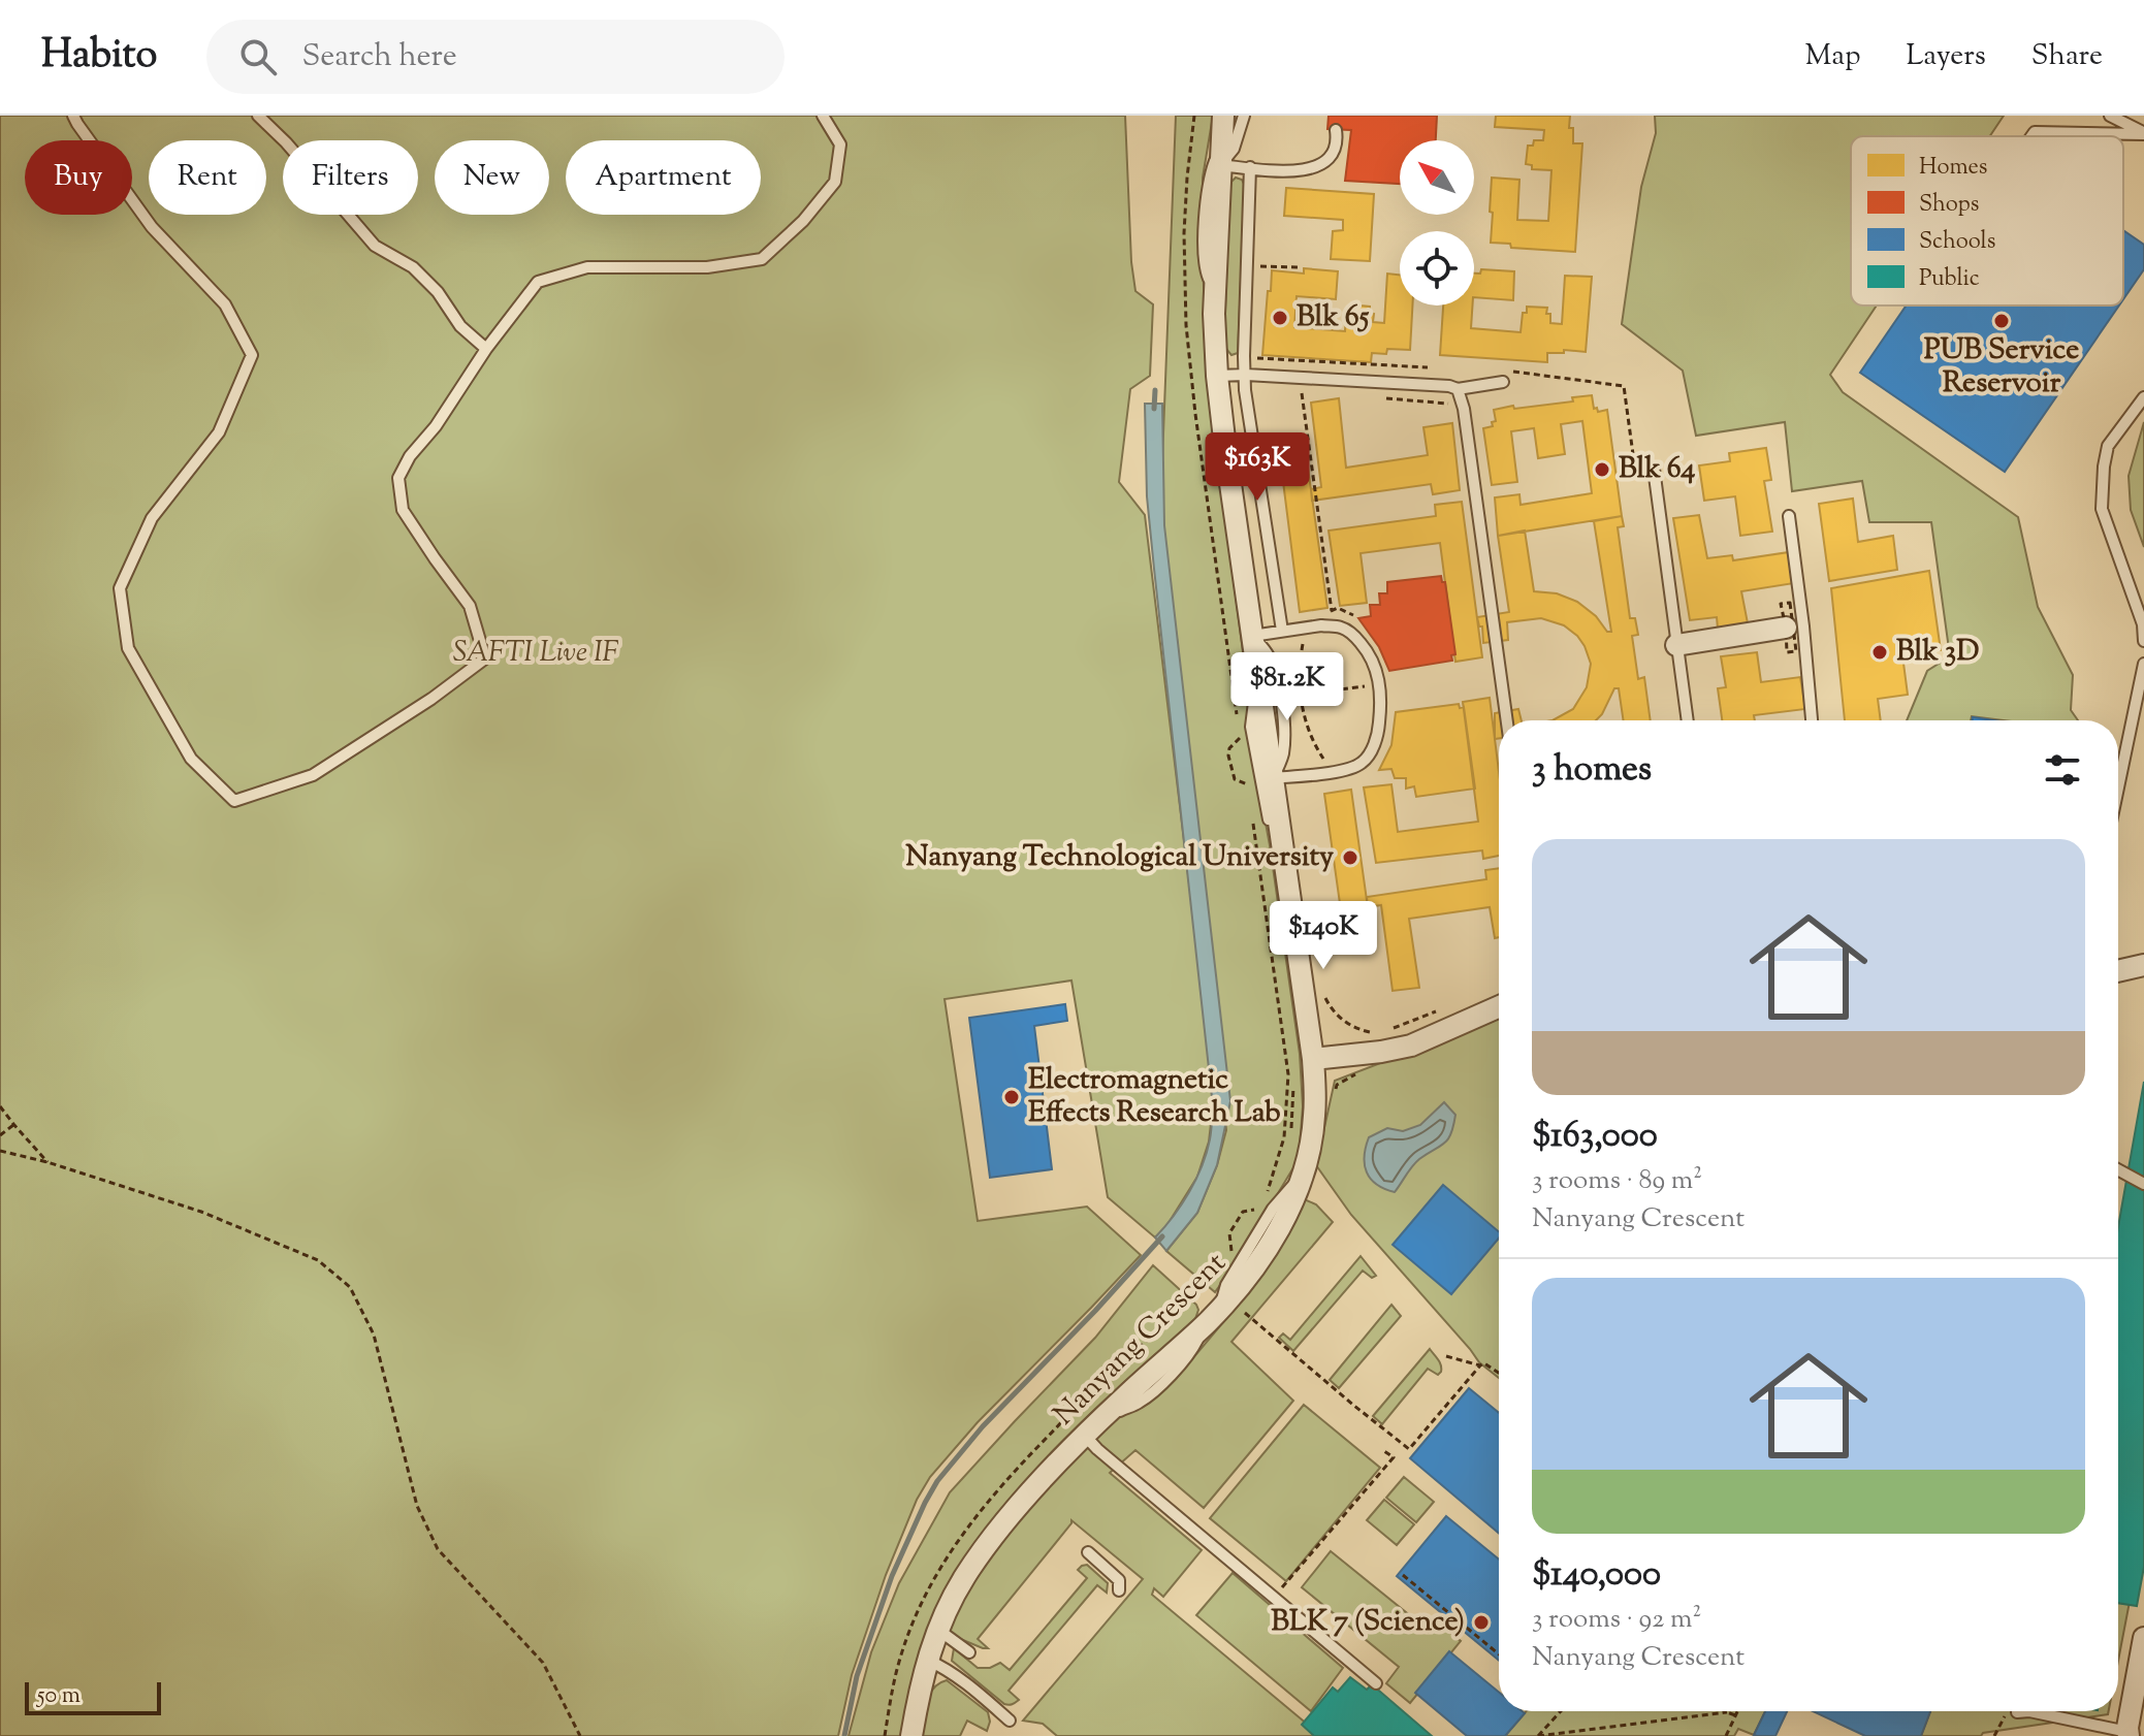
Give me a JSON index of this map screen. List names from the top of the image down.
{
  "streets": {
    "street": ["Nanyang Crescent"]
  },
  "parks": ["SAFTI Live IF"],
  "places": [
    "Blk 65",
    "PUB Service Reservoir",
    "Blk 64",
    "Blk 3D",
    "Nanyang Technological University",
    "Electromagnetic Effects Research Lab",
    "BLK 7 (Science)"
  ],
  "legend": [
    "Homes",
    "Shops",
    "Schools",
    "Public"
  ],
  "scale_bar": "50 m",
  "north": "top left",
  "page": {
    "header": "Habito",
    "search": "Search here",
    "nav": ["Map", "Layers", "Share"],
    "chip": [
      "Buy",
      "Rent",
      "Filters",
      "New",
      "Apartment"
    ],
    "price": ["$163K", "$81.2K", "$140K"],
    "heading": "3 homes",
    "list": [
      {
        "name": "$163,000",
        "note": "3 rooms · 89 m² · Nanyang Crescent"
      },
      {
        "name": "$140,000",
        "note": "3 rooms · 92 m² · Nanyang Crescent"
      }
    ],
    "scale": "50 m"
  }
}
